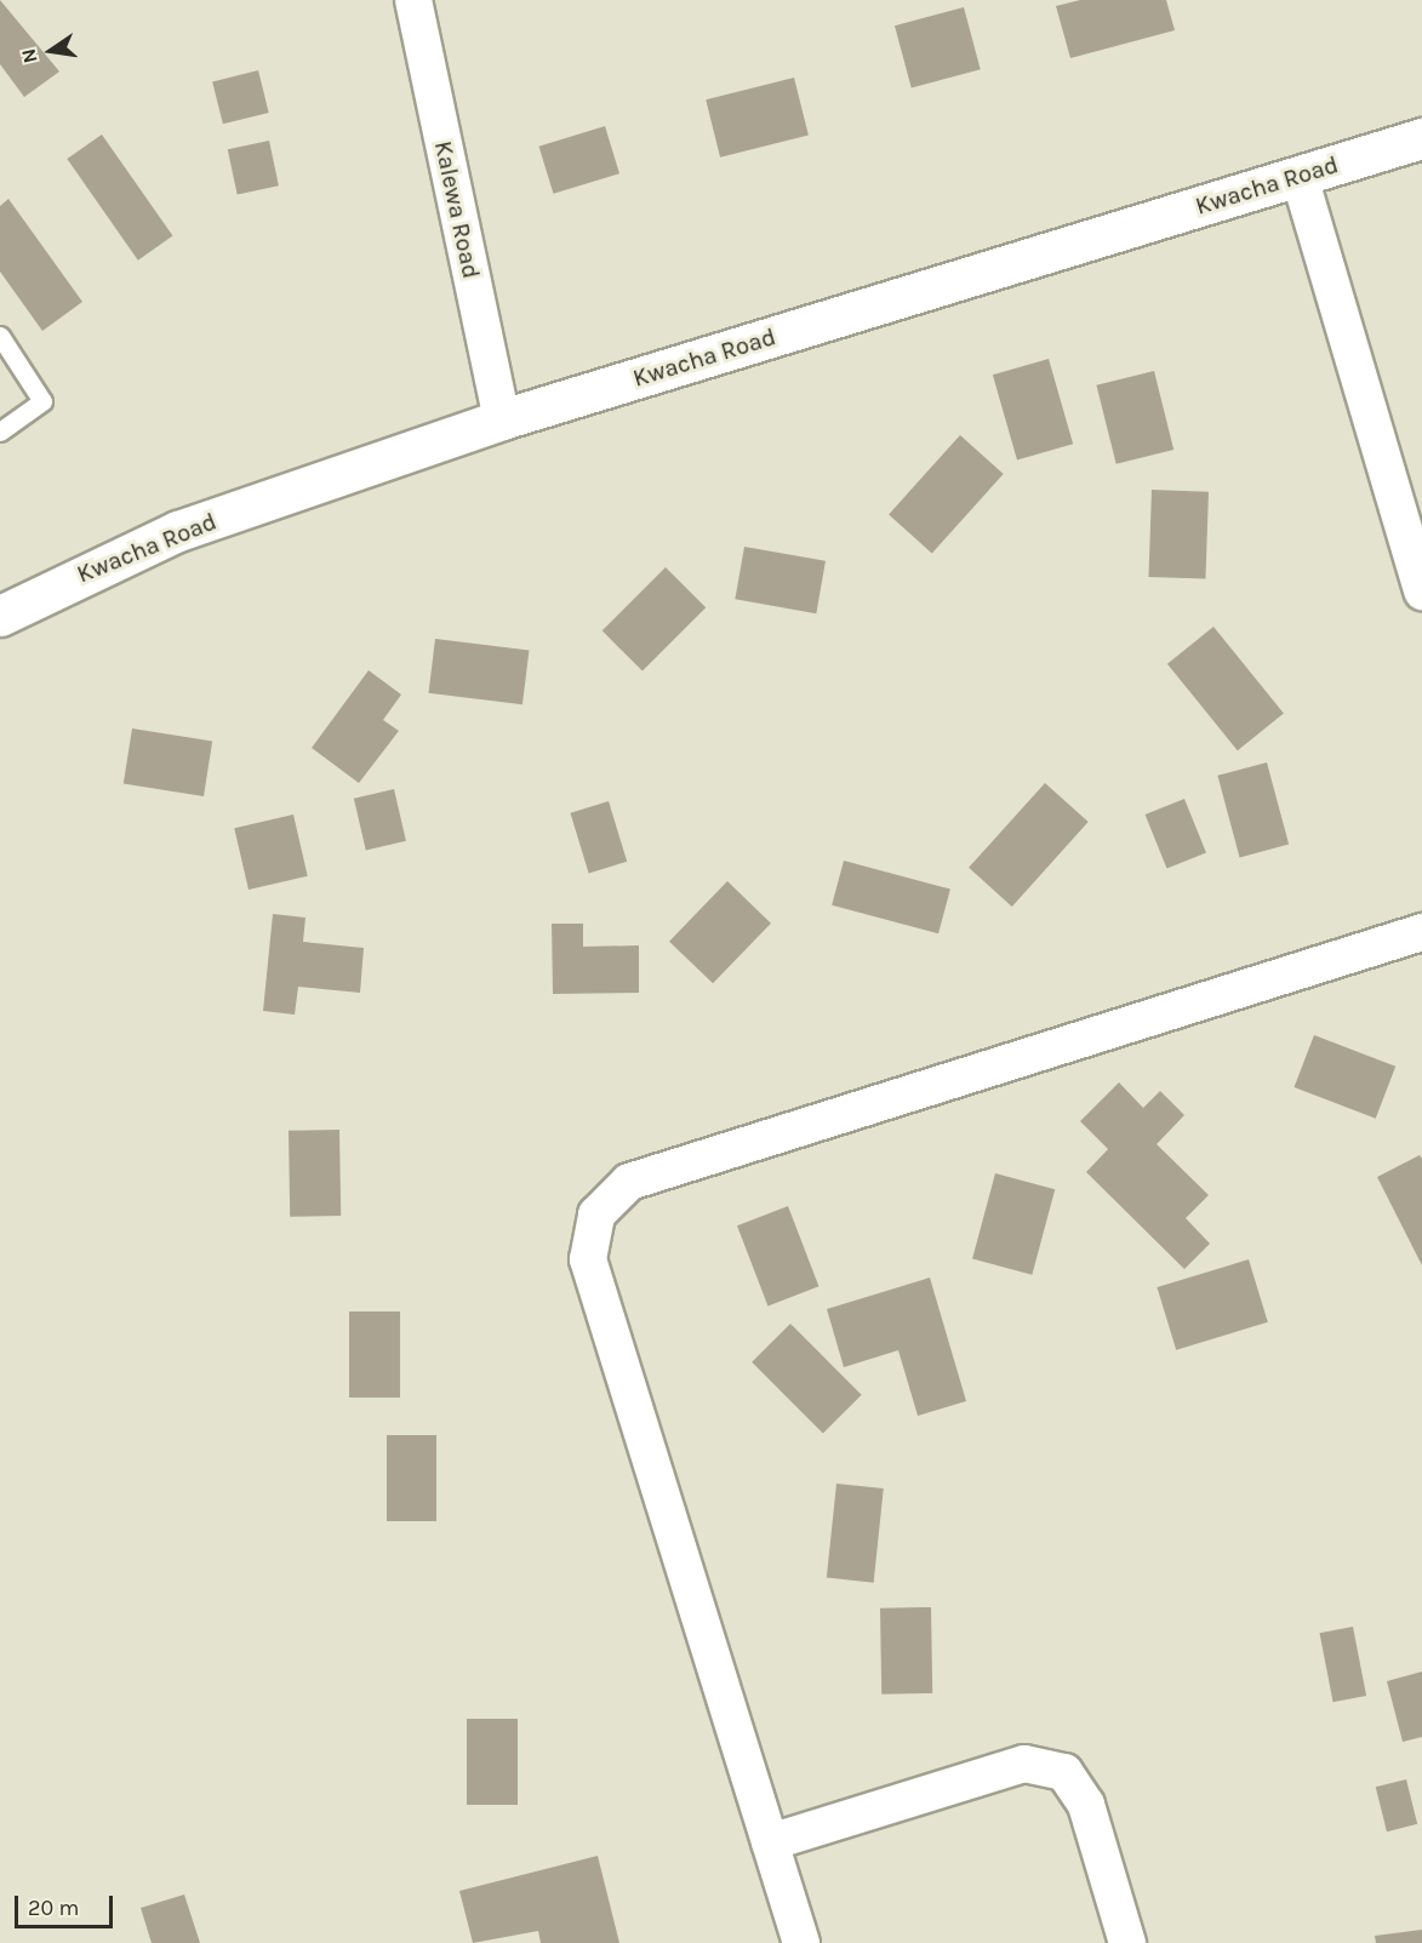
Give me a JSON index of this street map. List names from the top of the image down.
{
  "streets": {
    "main road": ["Kwacha Road"],
    "street": ["Kalewa Road"]
  },
  "crossings": [
    ["Kwacha Road", "Kalewa Road"]
  ],
  "scale_bar": "20 m",
  "north": "left"
}
